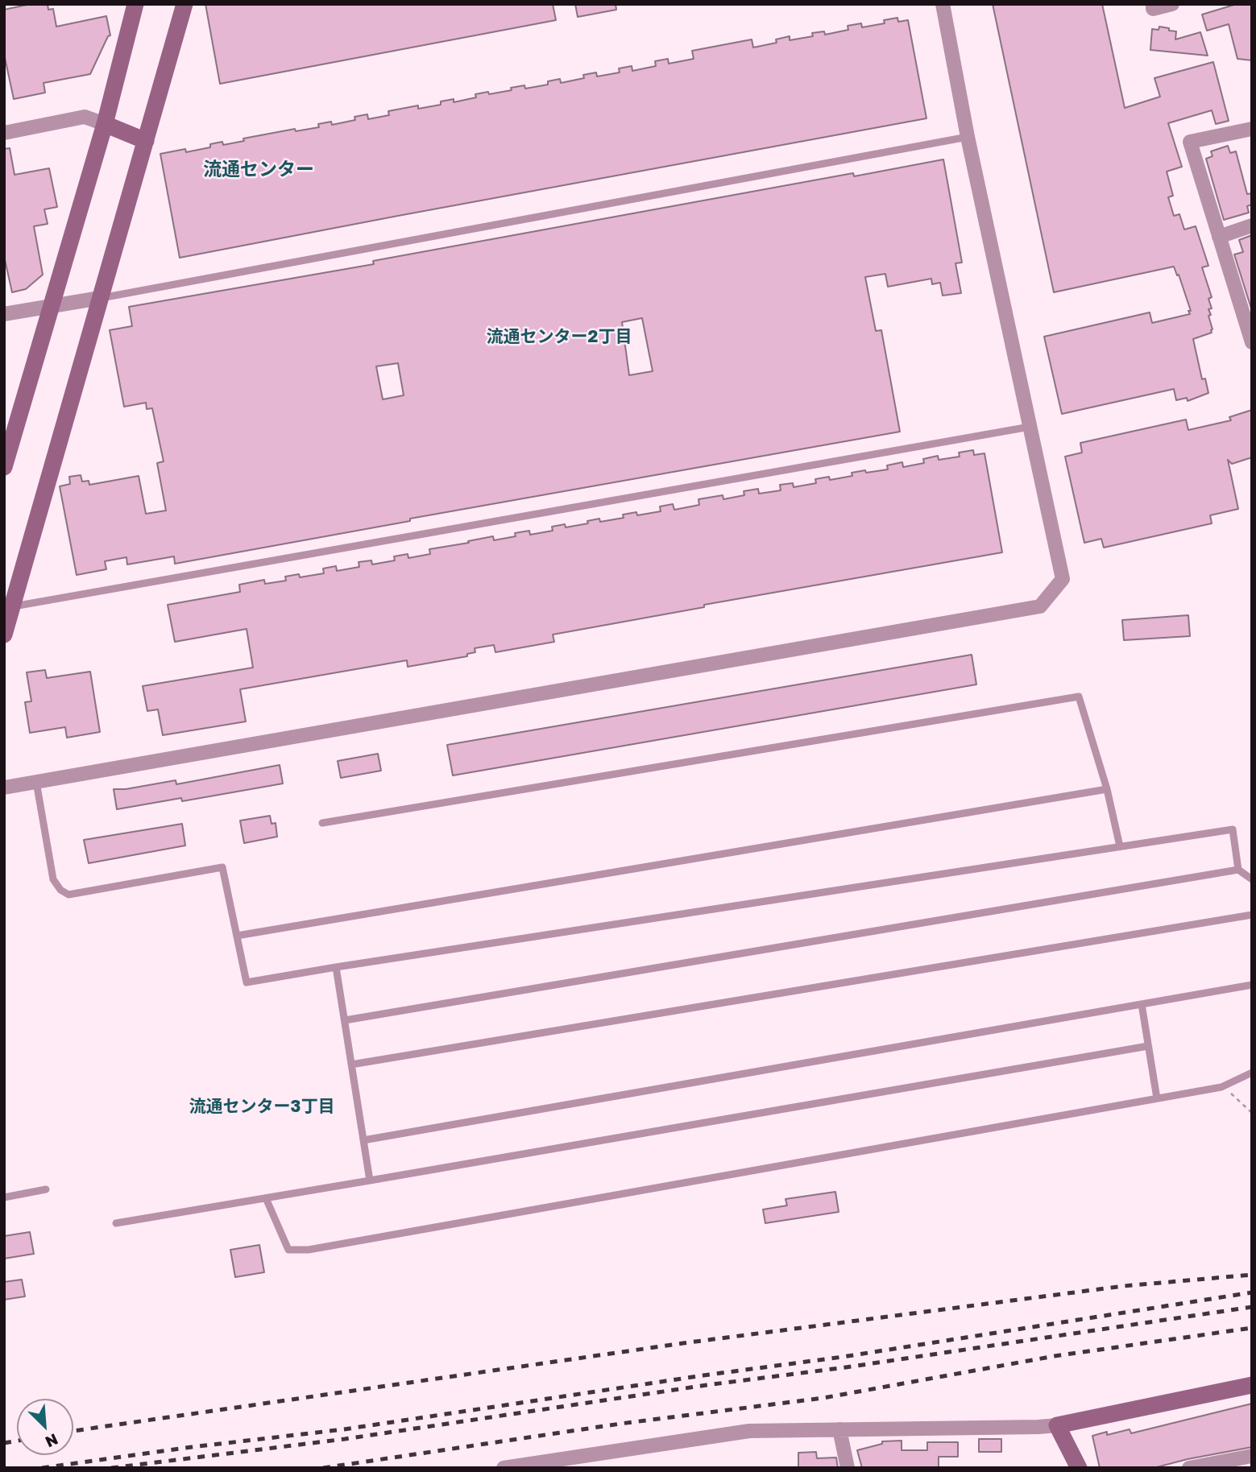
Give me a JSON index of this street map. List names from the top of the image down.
{
  "districts": ["流通センター", "流通センター2丁目", "流通センター3丁目"],
  "north": "bottom right"
}
